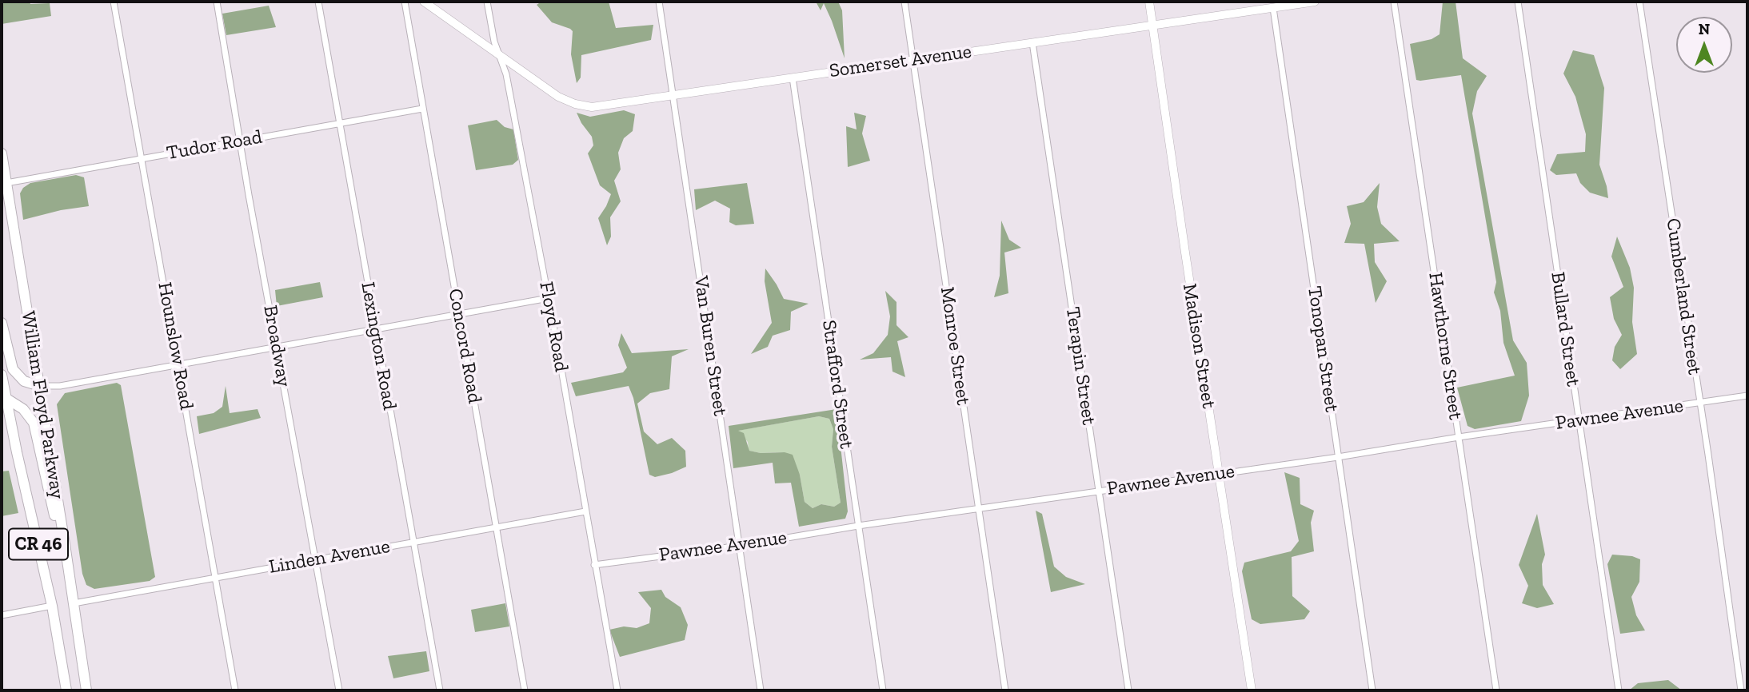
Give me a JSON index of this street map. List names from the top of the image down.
{
  "streets": {
    "highway": ["William Floyd Parkway", "CR 46"],
    "street": [
      "Somerset Avenue",
      "Tudor Road",
      "Cumberland Street",
      "Floyd Road",
      "Bullard Street",
      "Hounslow Road",
      "Broadway",
      "Lexington Road",
      "Concord Road",
      "Van Buren Street",
      "Monroe Street",
      "Madison Street",
      "Hawthorne Street",
      "Tonopan Street",
      "Terapin Street",
      "Strafford Street",
      "Pawnee Avenue",
      "Linden Avenue"
    ]
  },
  "crossings": [
    ["Somerset Avenue", "Floyd Road"],
    ["Somerset Avenue", "Van Buren Street"],
    ["Somerset Avenue", "Monroe Street"],
    ["Somerset Avenue", "Madison Street"],
    ["Somerset Avenue", "Tonopan Street"],
    ["Somerset Avenue", "Terapin Street"],
    ["Somerset Avenue", "Strafford Street"],
    ["Tudor Road", "Hounslow Road"],
    ["Tudor Road", "Broadway"],
    ["Tudor Road", "Lexington Road"],
    ["Tudor Road", "Concord Road"],
    ["Tudor Road", "William Floyd Parkway"],
    ["Cumberland Street", "Pawnee Avenue"],
    ["Floyd Road", "Pawnee Avenue"],
    ["Floyd Road", "Linden Avenue"],
    ["Bullard Street", "Pawnee Avenue"],
    ["Hounslow Road", "Linden Avenue"],
    ["Broadway", "Linden Avenue"],
    ["Lexington Road", "Linden Avenue"],
    ["Concord Road", "Linden Avenue"],
    ["Van Buren Street", "Pawnee Avenue"],
    ["Monroe Street", "Pawnee Avenue"],
    ["Madison Street", "Pawnee Avenue"],
    ["Hawthorne Street", "Pawnee Avenue"],
    ["Tonopan Street", "Pawnee Avenue"],
    ["Terapin Street", "Pawnee Avenue"],
    ["Strafford Street", "Pawnee Avenue"],
    ["William Floyd Parkway", "Linden Avenue"]
  ],
  "north": "top"
}
